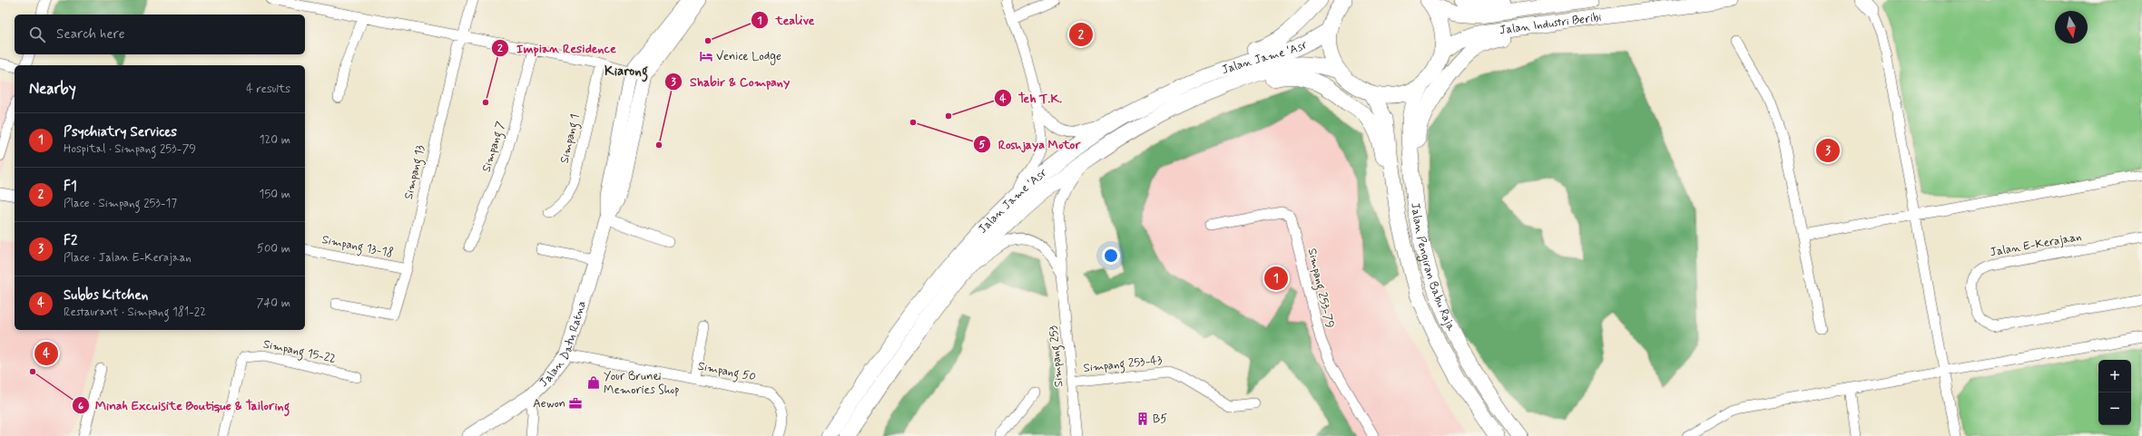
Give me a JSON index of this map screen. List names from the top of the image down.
{
  "streets": {
    "main road": [
      "Jalan Industri Beribi",
      "Jalan Jame 'Asr",
      "Jalan Pengiran Babu Raja",
      "Jalan Datu Ratna"
    ],
    "street": [
      "Simpang 1",
      "Simpang 7",
      "Simpang 13",
      "Jalan E-Kerajaan",
      "Simpang 13-18",
      "Simpang 253-79",
      "Simpang 15-22",
      "Simpang 253",
      "Simpang 253-43",
      "Simpang 50"
    ]
  },
  "crossings": [
    ["Jalan Industri Beribi", "Jalan Pengiran Babu Raja"],
    ["Jalan Jame 'Asr", "Simpang 253"],
    ["Simpang 13", "Simpang 13-18"],
    ["Jalan Datu Ratna", "Simpang 50"],
    ["Simpang 253", "Simpang 253-43"]
  ],
  "districts": ["Kiarong"],
  "places": {
    "other": [
      "tealive",
      "Impian Residence",
      "Teh T.K.",
      "Roshjaya Motor",
      "Shabir & Company",
      "Minah Excuisite Boutique & Tailoring"
    ],
    "hotel": ["Venice Lodge"],
    "shop": ["Your Brunei Memories Shop"],
    "office": ["Aewon"],
    "building": ["B5"]
  },
  "north": "bottom",
  "page": {
    "search": "Search here",
    "pins": [
      "2",
      "3",
      "1",
      "4"
    ],
    "heading": ["Nearby", "4 results"],
    "list": [
      {
        "mark": "1",
        "name": "Psychiatry Services",
        "note": "Hospital · Simpang 253-79",
        "value": "120 m"
      },
      {
        "mark": "2",
        "name": "F1",
        "note": "Place · Simpang 253-17",
        "value": "150 m"
      },
      {
        "mark": "3",
        "name": "F2",
        "note": "Place · Jalan E-Kerajaan",
        "value": "500 m"
      },
      {
        "mark": "4",
        "name": "Subbs Kitchen",
        "note": "Restaurant · Simpang 181-22",
        "value": "740 m"
      }
    ],
    "map_buttons": ["+", "−"]
  }
}
